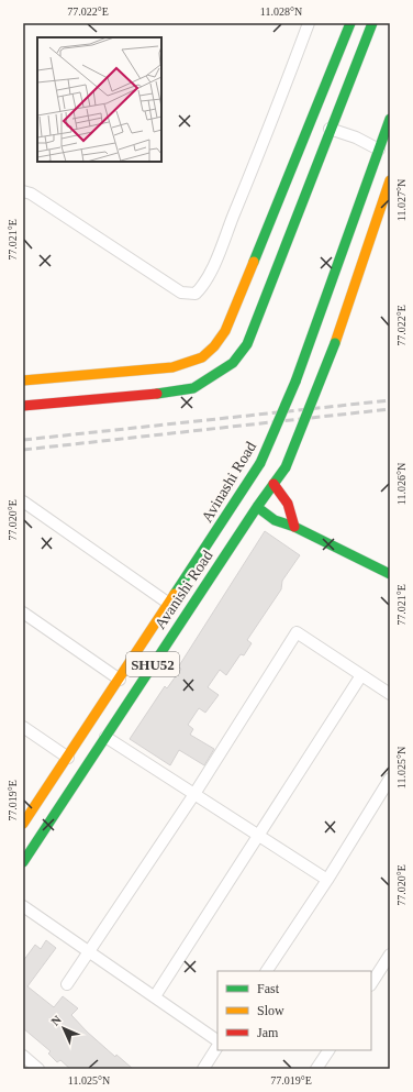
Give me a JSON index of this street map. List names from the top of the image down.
{
  "streets": {
    "main road": ["Avinashi Road", "Avanishi Road", "SHU52"]
  },
  "crossings": [
    ["Avanishi Road", "SHU52"]
  ],
  "legend": ["Fast", "Slow", "Jam"],
  "north": "top left",
  "coordinates": [
    "77.022°E",
    "11.028°N",
    "11.027°N",
    "77.021°E",
    "11.026°N",
    "77.020°E",
    "11.025°N",
    "77.019°E"
  ]
}
